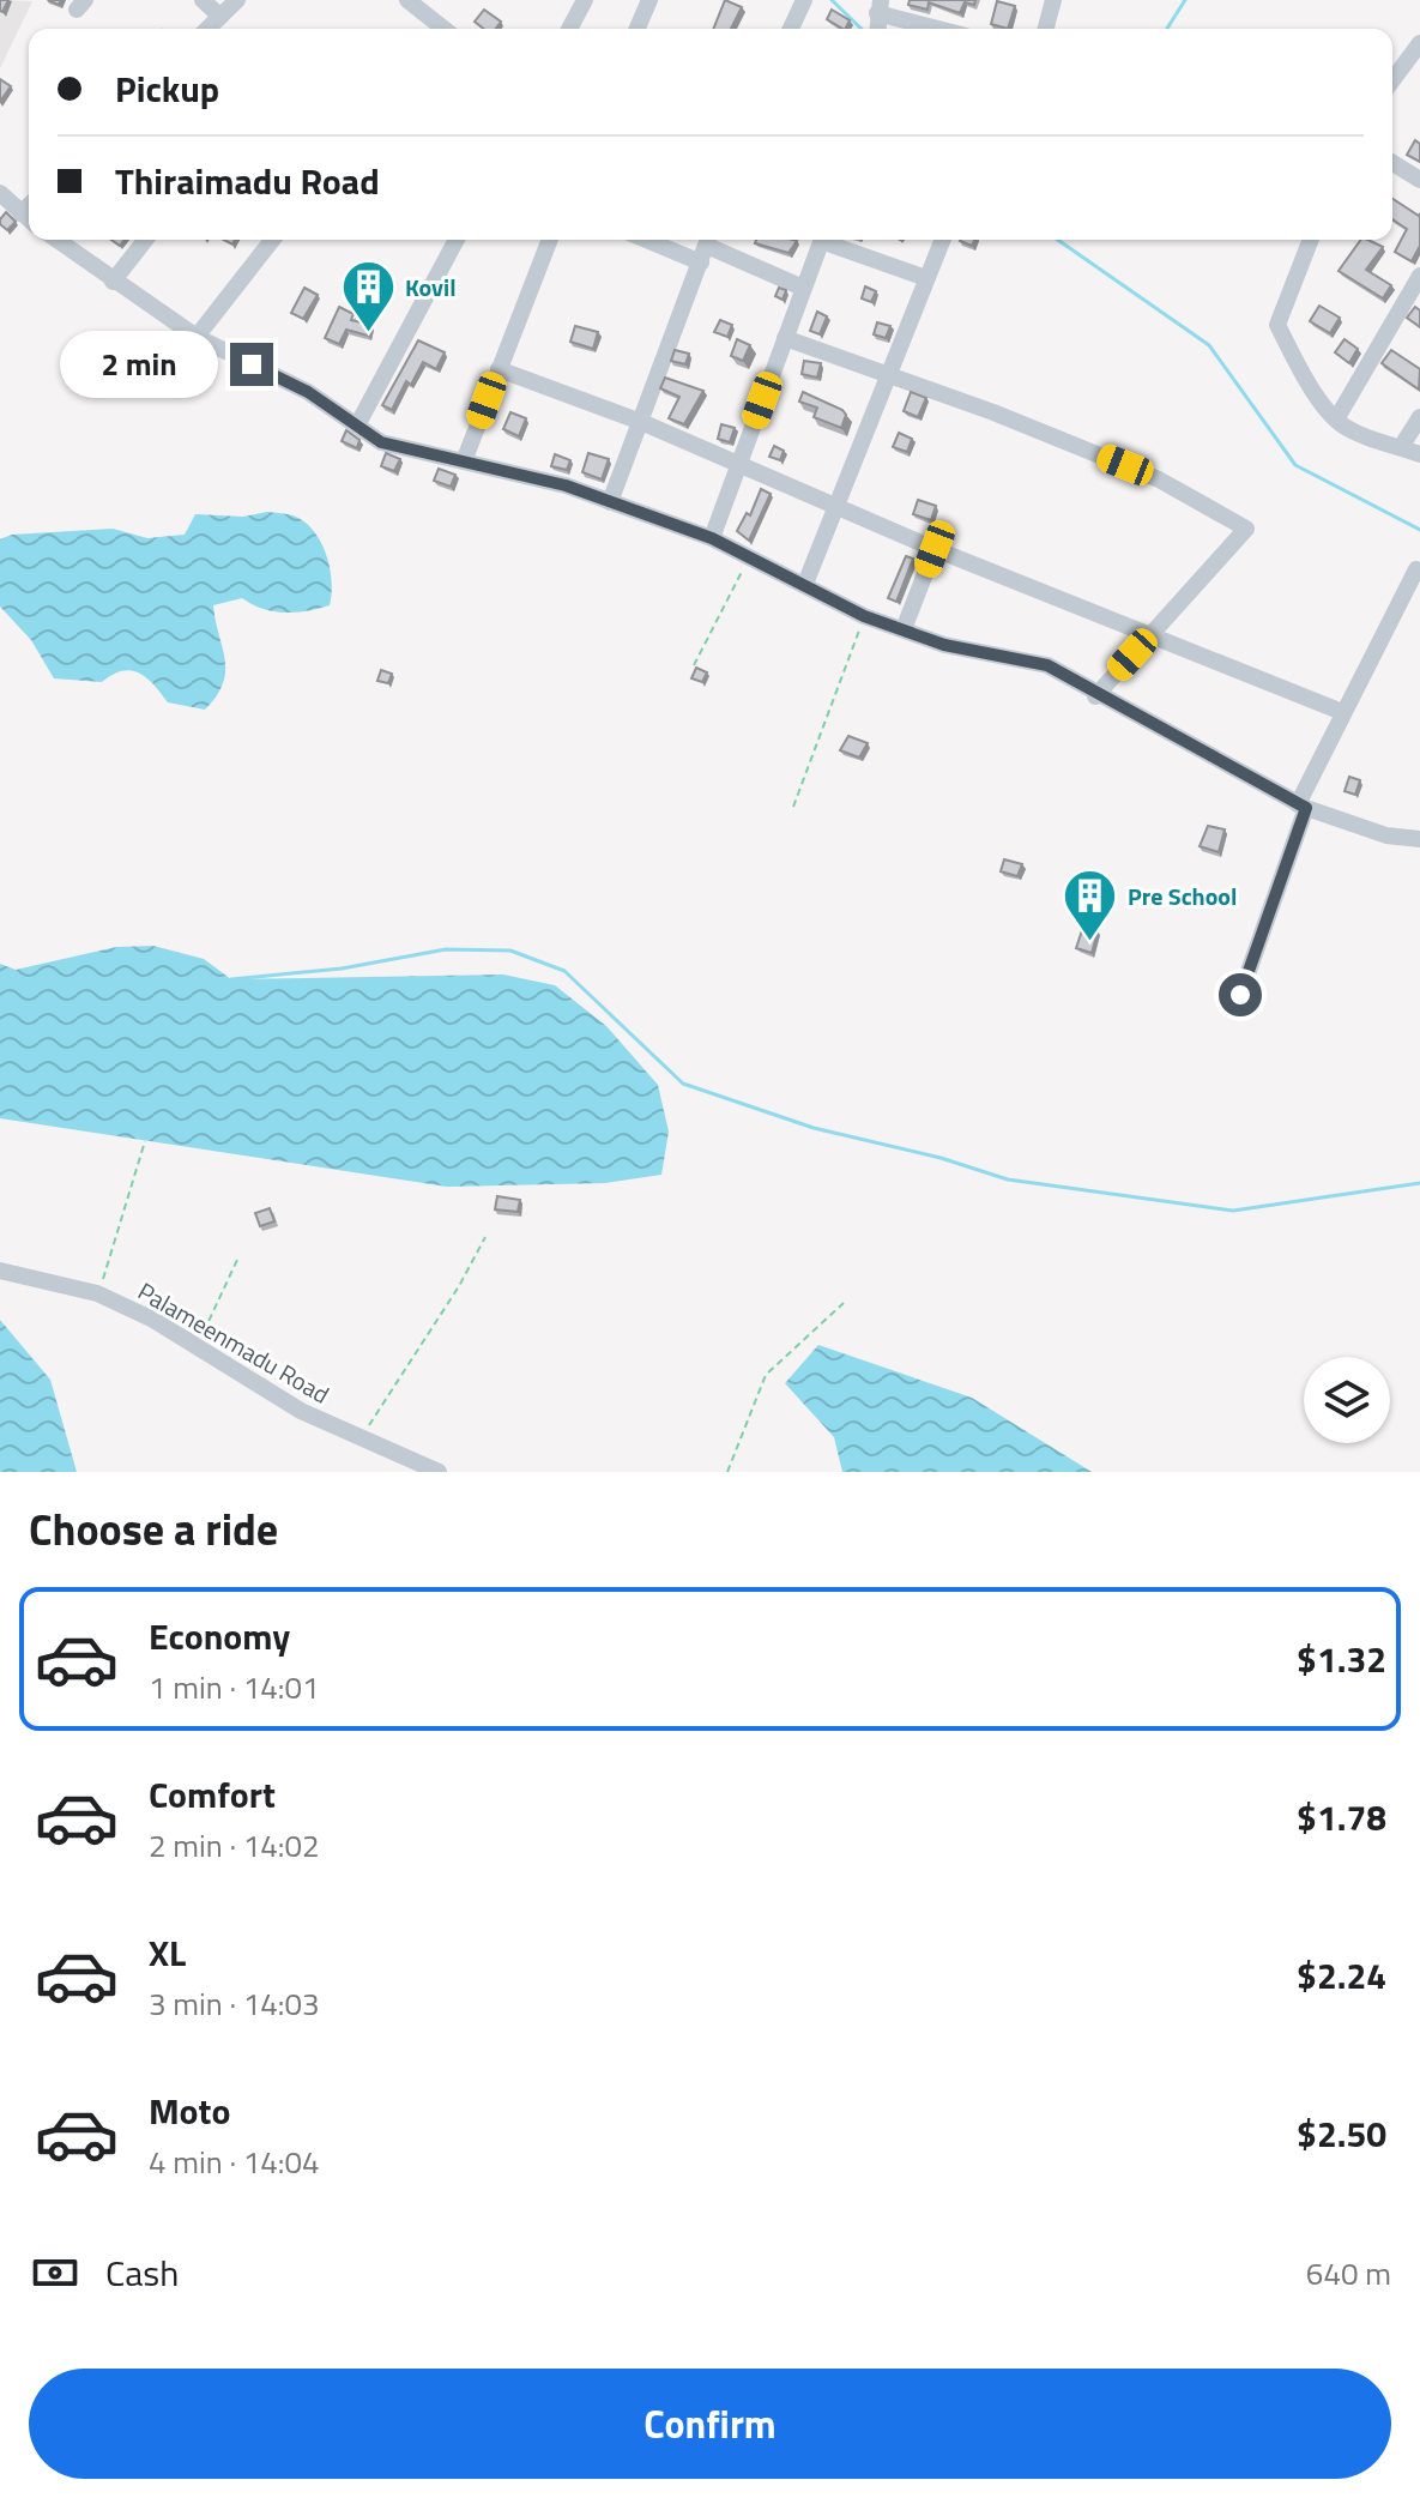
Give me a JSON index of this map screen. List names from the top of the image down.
{
  "streets": {
    "street": ["Palameenmadu Road"]
  },
  "places": {
    "building": ["Kovil", "Pre School"]
  },
  "page": {
    "banner": ["Pickup", "Thiraimadu Road"],
    "bubble": "2 min",
    "heading": "Choose a ride",
    "list": [
      {
        "name": "Economy",
        "note": "1 min · 14:01",
        "value": "$1.32"
      },
      {
        "name": "Comfort",
        "note": "2 min · 14:02",
        "value": "$1.78"
      },
      {
        "name": "XL",
        "note": "3 min · 14:03",
        "value": "$2.24"
      },
      {
        "name": "Moto",
        "note": "4 min · 14:04",
        "value": "$2.50"
      }
    ],
    "pay": ["Cash", "640 m"],
    "buttons": "Confirm"
  }
}
